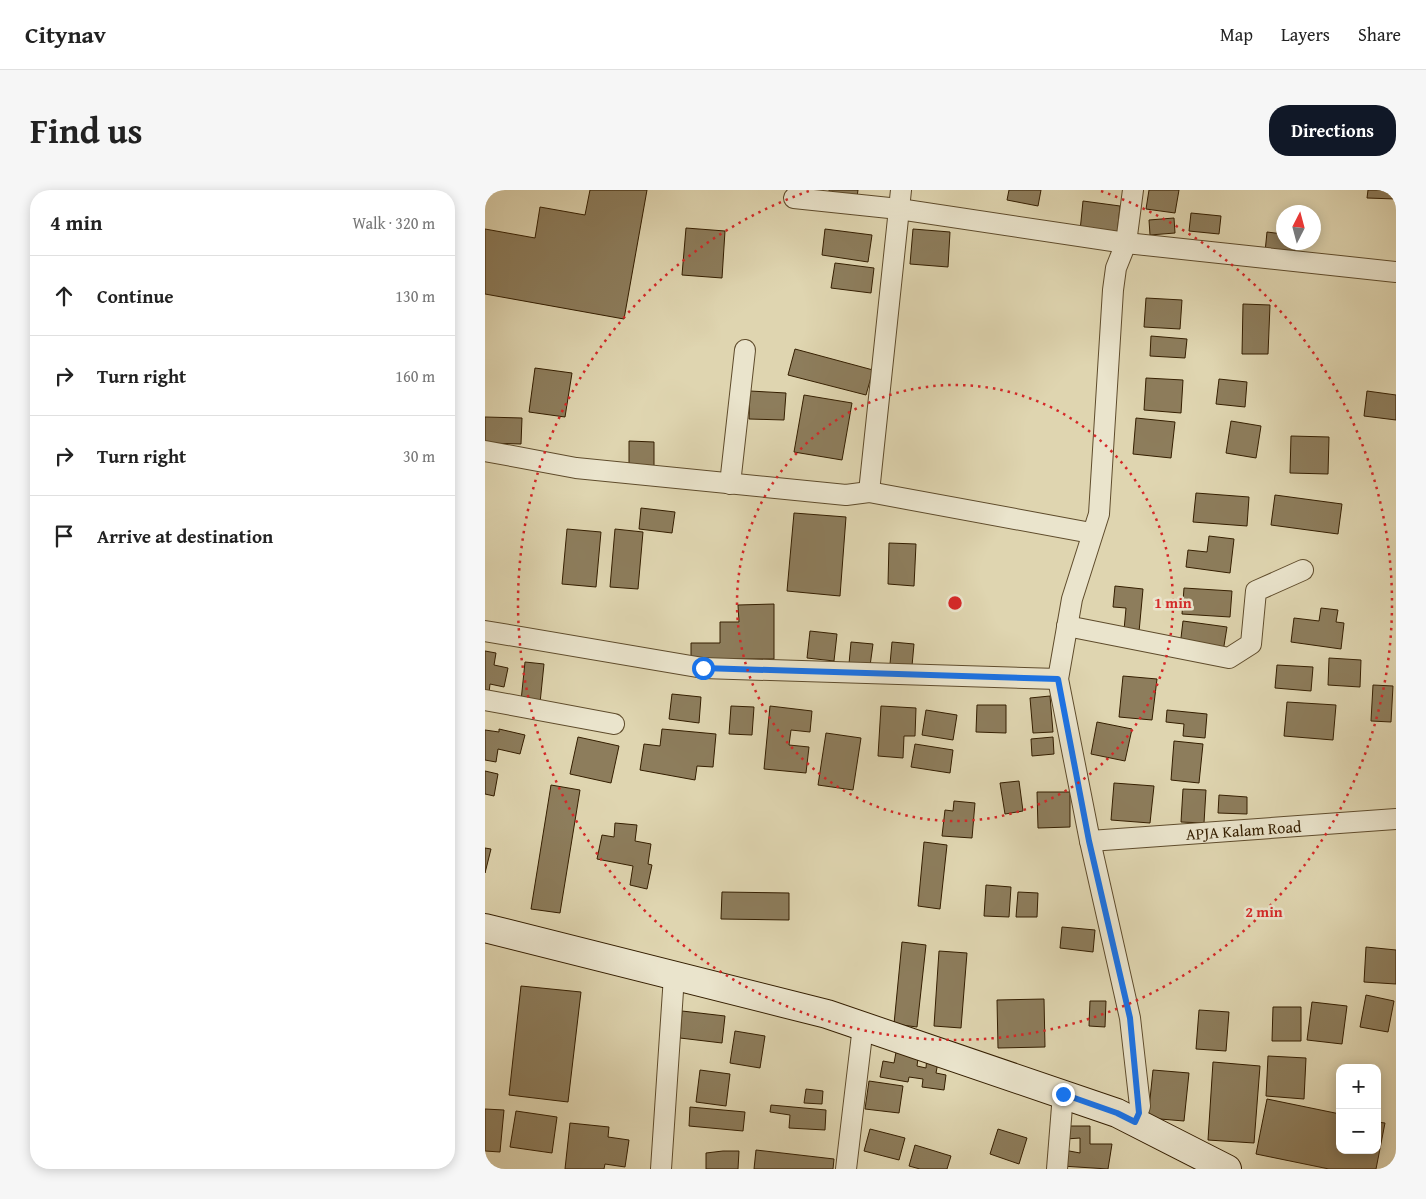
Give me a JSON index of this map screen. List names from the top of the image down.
{
  "streets": {
    "street": ["APJA Kalam Road"]
  },
  "north": "top",
  "page": {
    "header": "Citynav",
    "nav": ["Map", "Layers", "Share"],
    "title": "Find us",
    "buttons": "Directions",
    "heading": ["4 min", "Walk · 320 m"],
    "list": [
      ["Continue", "130 m"],
      ["Turn right", "160 m"],
      ["Turn right", "30 m"],
      "Arrive at destination"
    ],
    "map_buttons": ["+", "−"]
  },
  "rings": ["1 min", "2 min"]
}
